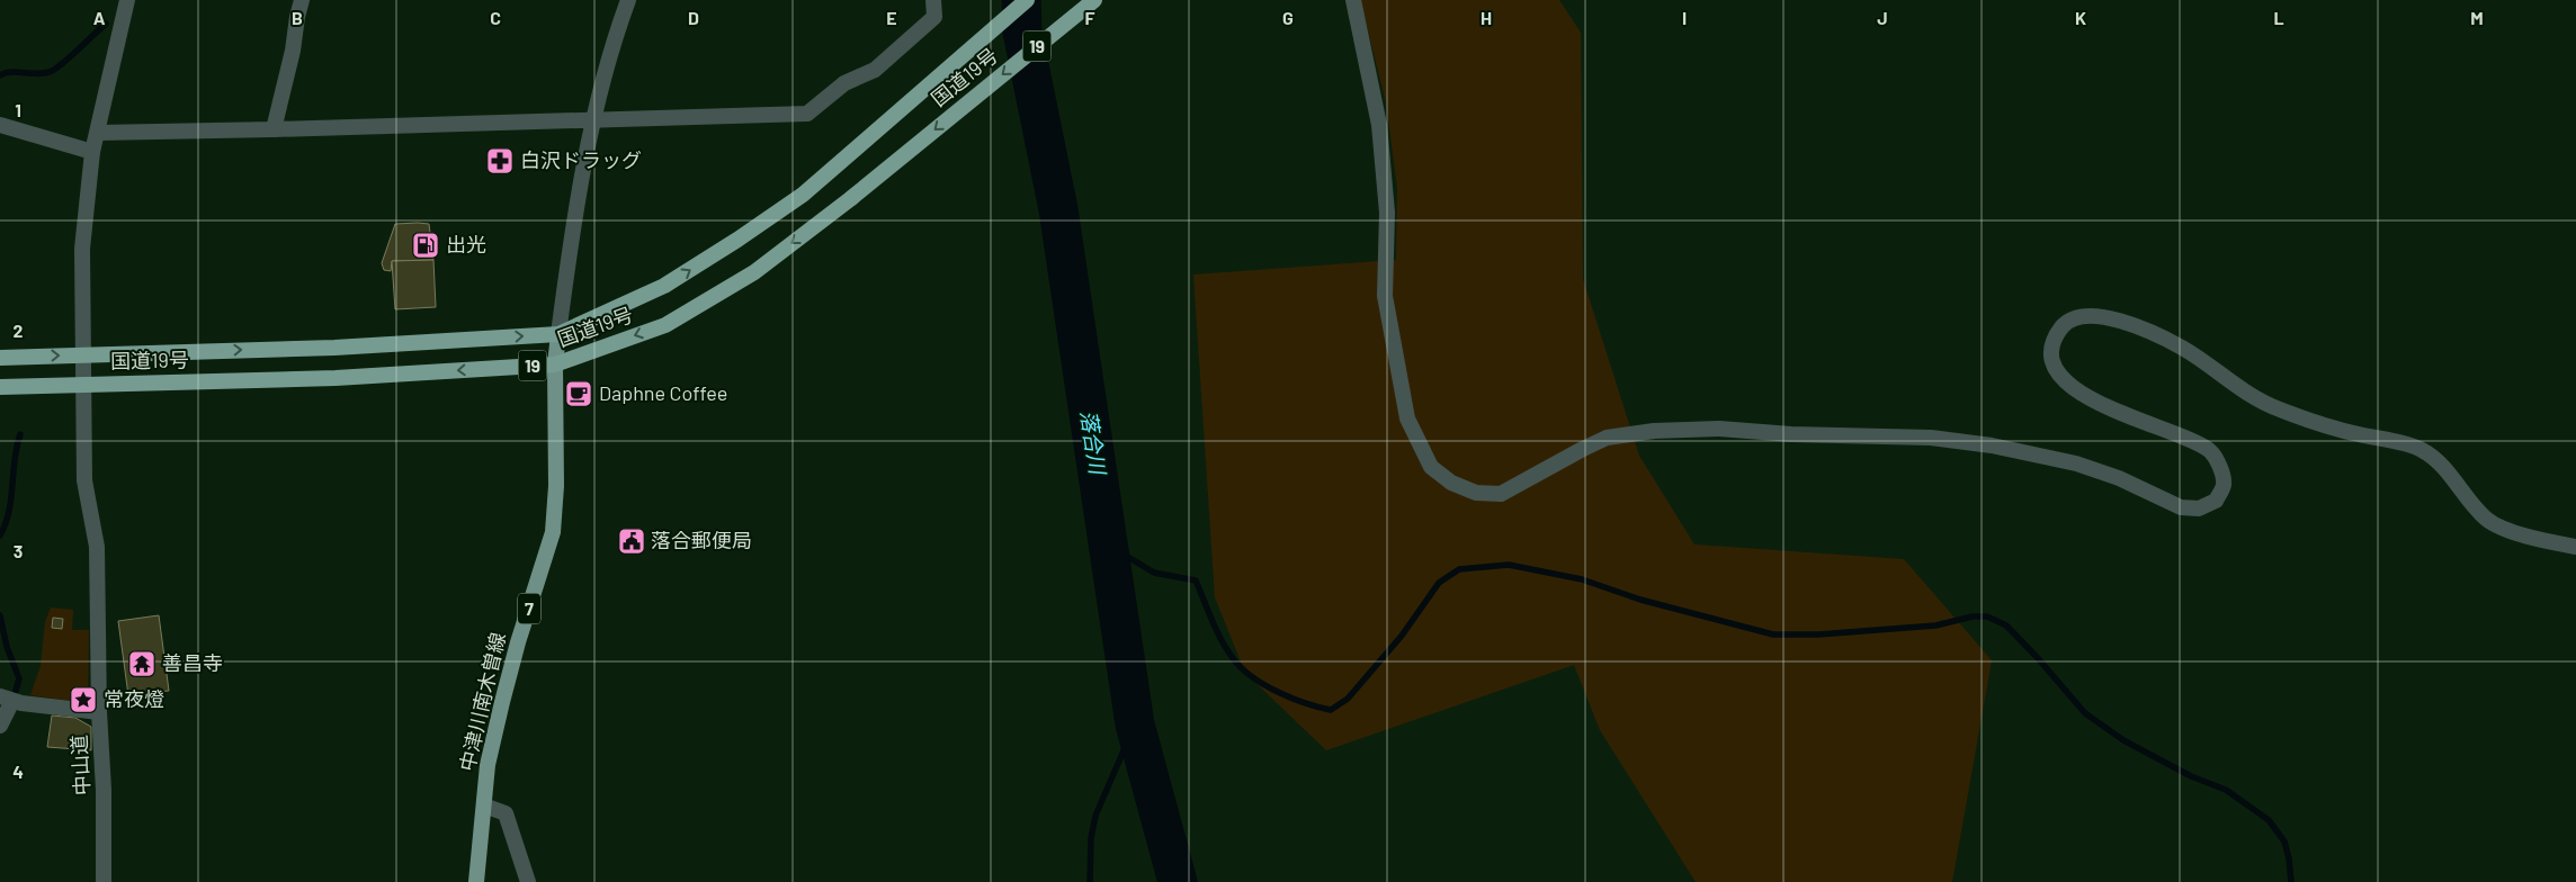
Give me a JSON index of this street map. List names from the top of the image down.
{
  "streets": {
    "highway": ["19", "国道19号"],
    "main road": ["7", "中津川南木曽線"],
    "street": ["中山道"]
  },
  "crossings": [
    ["国道19号", "中津川南木曽線"]
  ],
  "water": ["落合川"],
  "places": {
    "pharmacy": ["白沢ドラッグ"],
    "fuel station": ["出光"],
    "cafe": ["Daphne Coffee"],
    "public building": ["落合郵便局"],
    "temple": ["善昌寺"],
    "place": ["常夜燈"]
  },
  "grid": {
    "columns": [
      "A",
      "B",
      "C",
      "D",
      "E",
      "F",
      "G",
      "H",
      "I",
      "J",
      "K",
      "L",
      "M"
    ],
    "rows": [
      "1",
      "2",
      "3",
      "4"
    ]
  }
}
